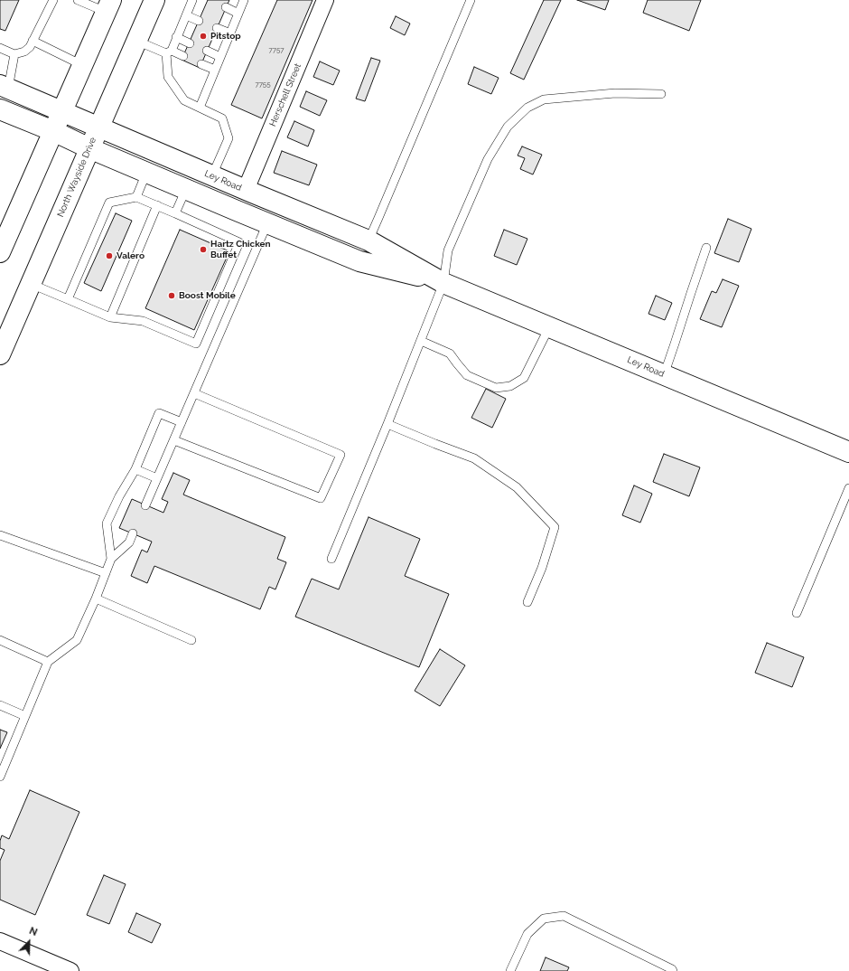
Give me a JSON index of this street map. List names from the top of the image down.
{
  "streets": {
    "main road": ["North Wayside Drive", "Ley Road"],
    "street": ["Herschell Street"]
  },
  "crossings": [
    ["Herschell Street", "Ley Road"],
    ["North Wayside Drive", "Ley Road"]
  ],
  "places": [
    "Pitstop",
    "Hartz Chicken Buffet",
    "Valero",
    "Boost Mobile"
  ],
  "house_numbers": ["7757", "7755"],
  "north": "top right"
}
